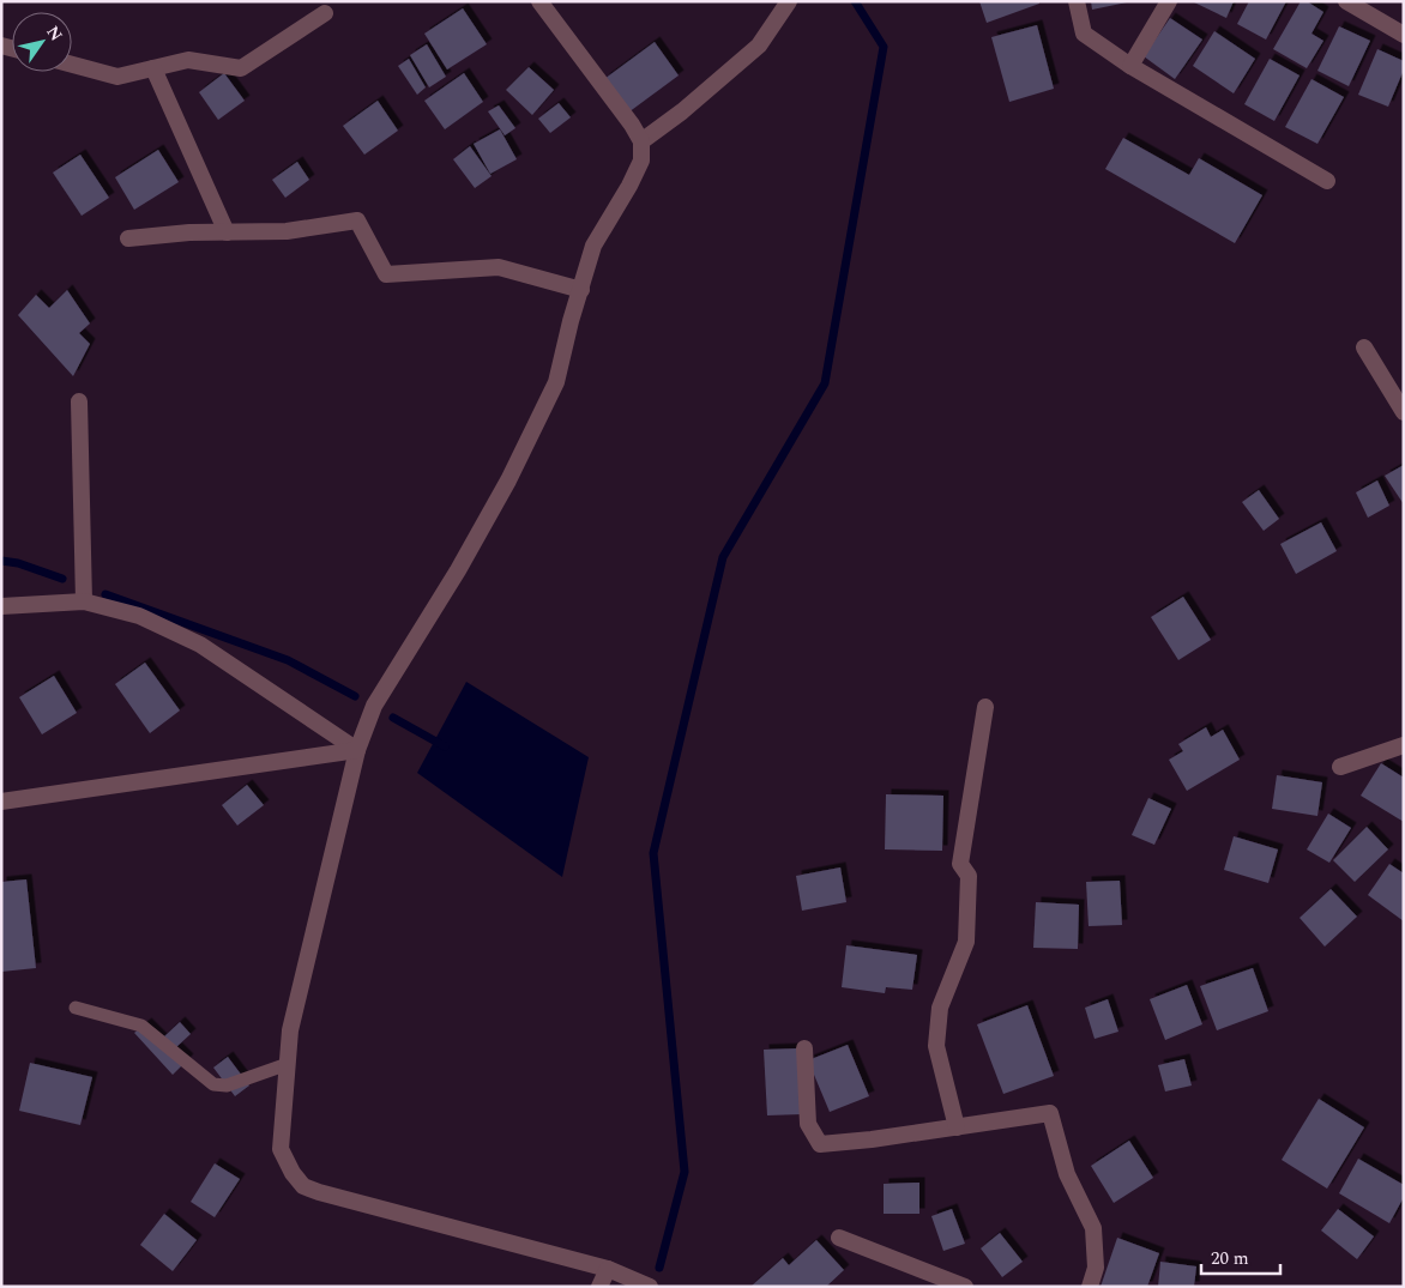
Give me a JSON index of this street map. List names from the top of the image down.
{
  "scale_bar": "20 m",
  "north": "top right"
}
